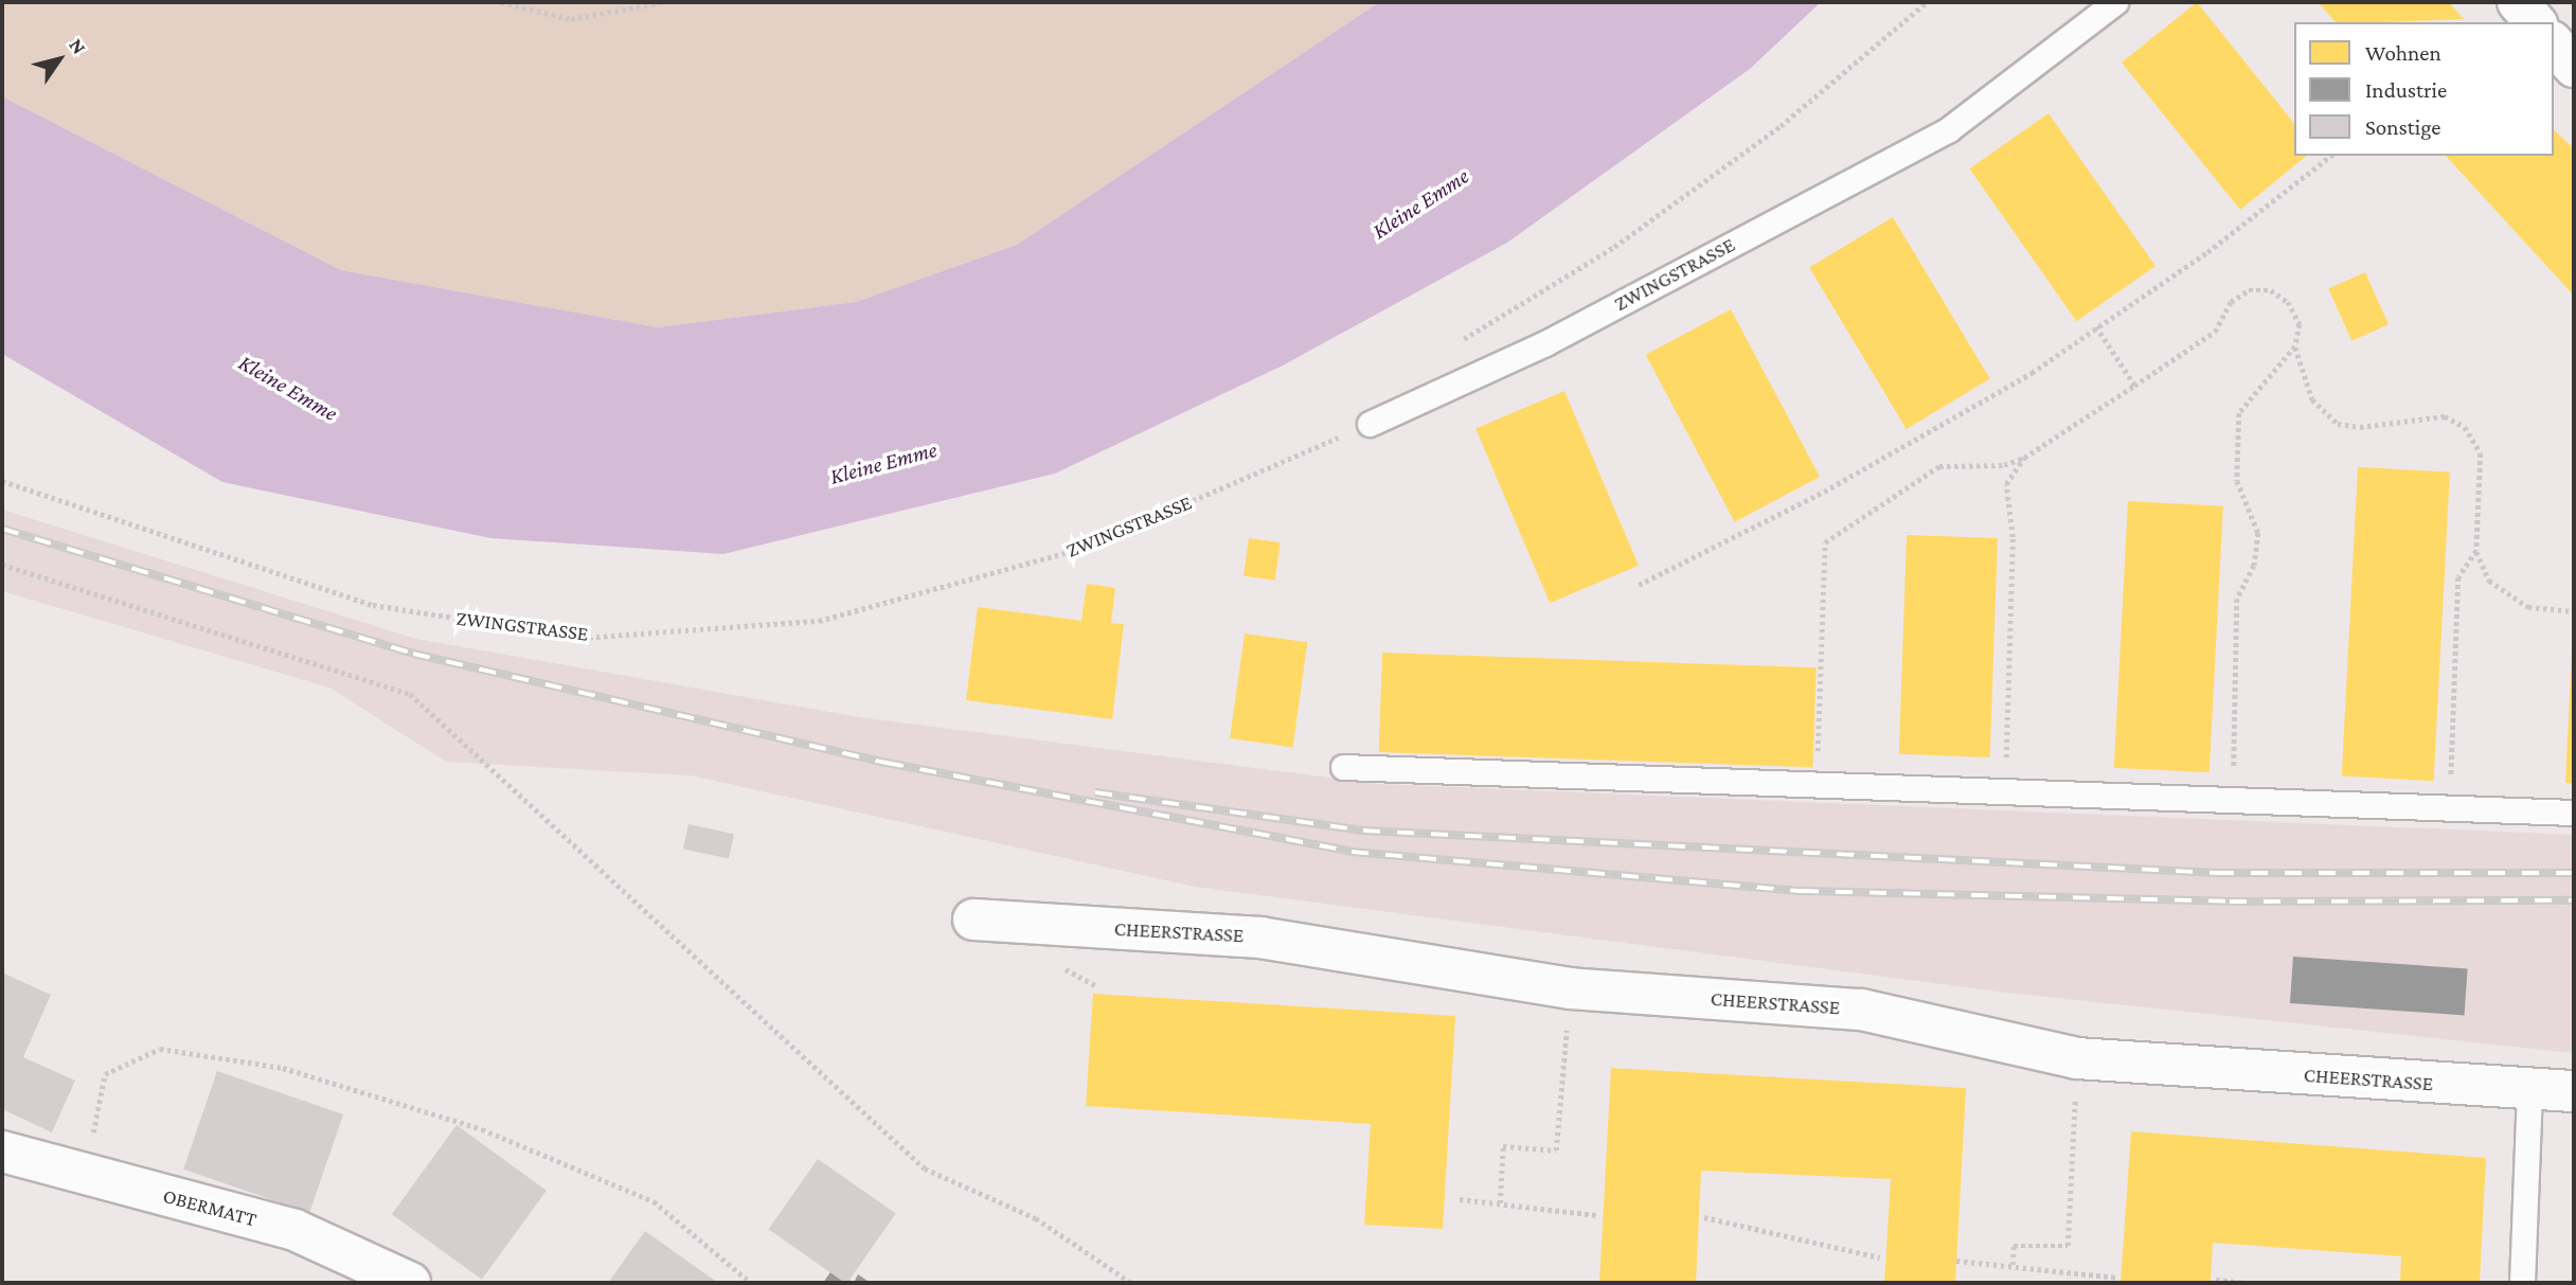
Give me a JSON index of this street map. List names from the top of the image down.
{
  "streets": {
    "street": ["CHEERSTRASSE", "OBERMATT"],
    "lane": ["ZWINGSTRASSE"]
  },
  "water": ["Kleine Emme"],
  "legend": ["Wohnen", "Industrie", "Sonstige"],
  "north": "top right"
}
